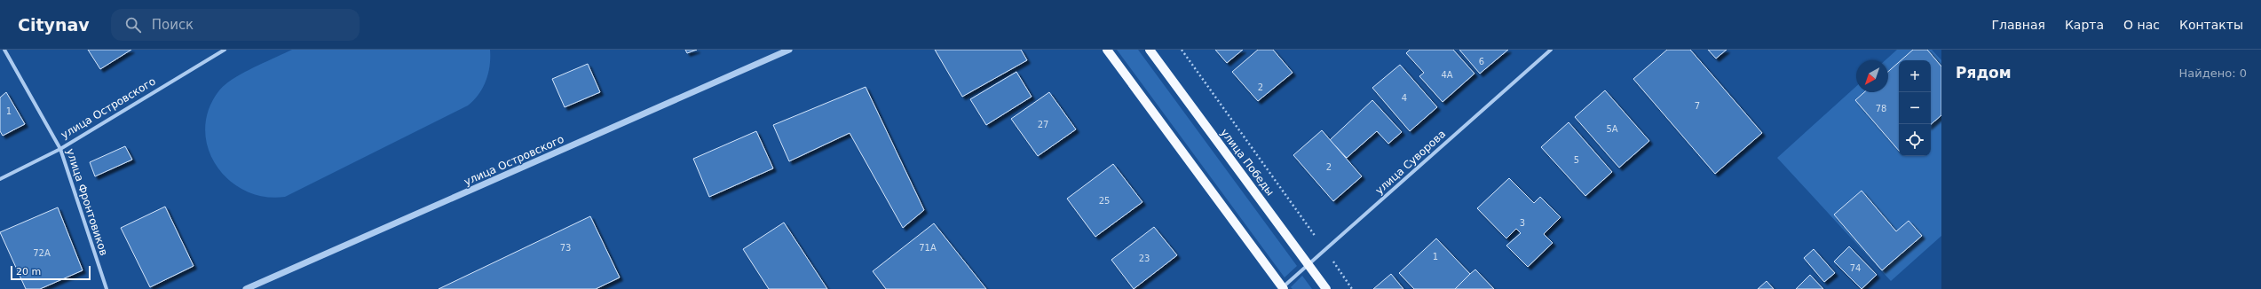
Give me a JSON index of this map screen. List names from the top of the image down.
{
  "streets": {
    "main road": ["улица Победы"],
    "street": ["улица Островского", "улица Суворова", "улица Фронтовиков"]
  },
  "crossings": [
    ["улица Островского", "улица Фронтовиков"],
    ["улица Победы", "улица Суворова"]
  ],
  "house_numbers": [
    "6",
    "4А",
    "2",
    "4",
    "7",
    "78",
    "1",
    "27",
    "5А",
    "5",
    "2",
    "25",
    "3",
    "73",
    "71А",
    "72А",
    "1",
    "23",
    "74"
  ],
  "scale_bar": "20 m",
  "north": "bottom left",
  "page": {
    "header": "Citynav",
    "search": "Поиск",
    "nav": [
      "Главная",
      "Карта",
      "О нас",
      "Контакты"
    ],
    "heading": ["Рядом", "Найдено: 0"],
    "map_buttons": ["+", "−"],
    "scale": "20 m"
  }
}
